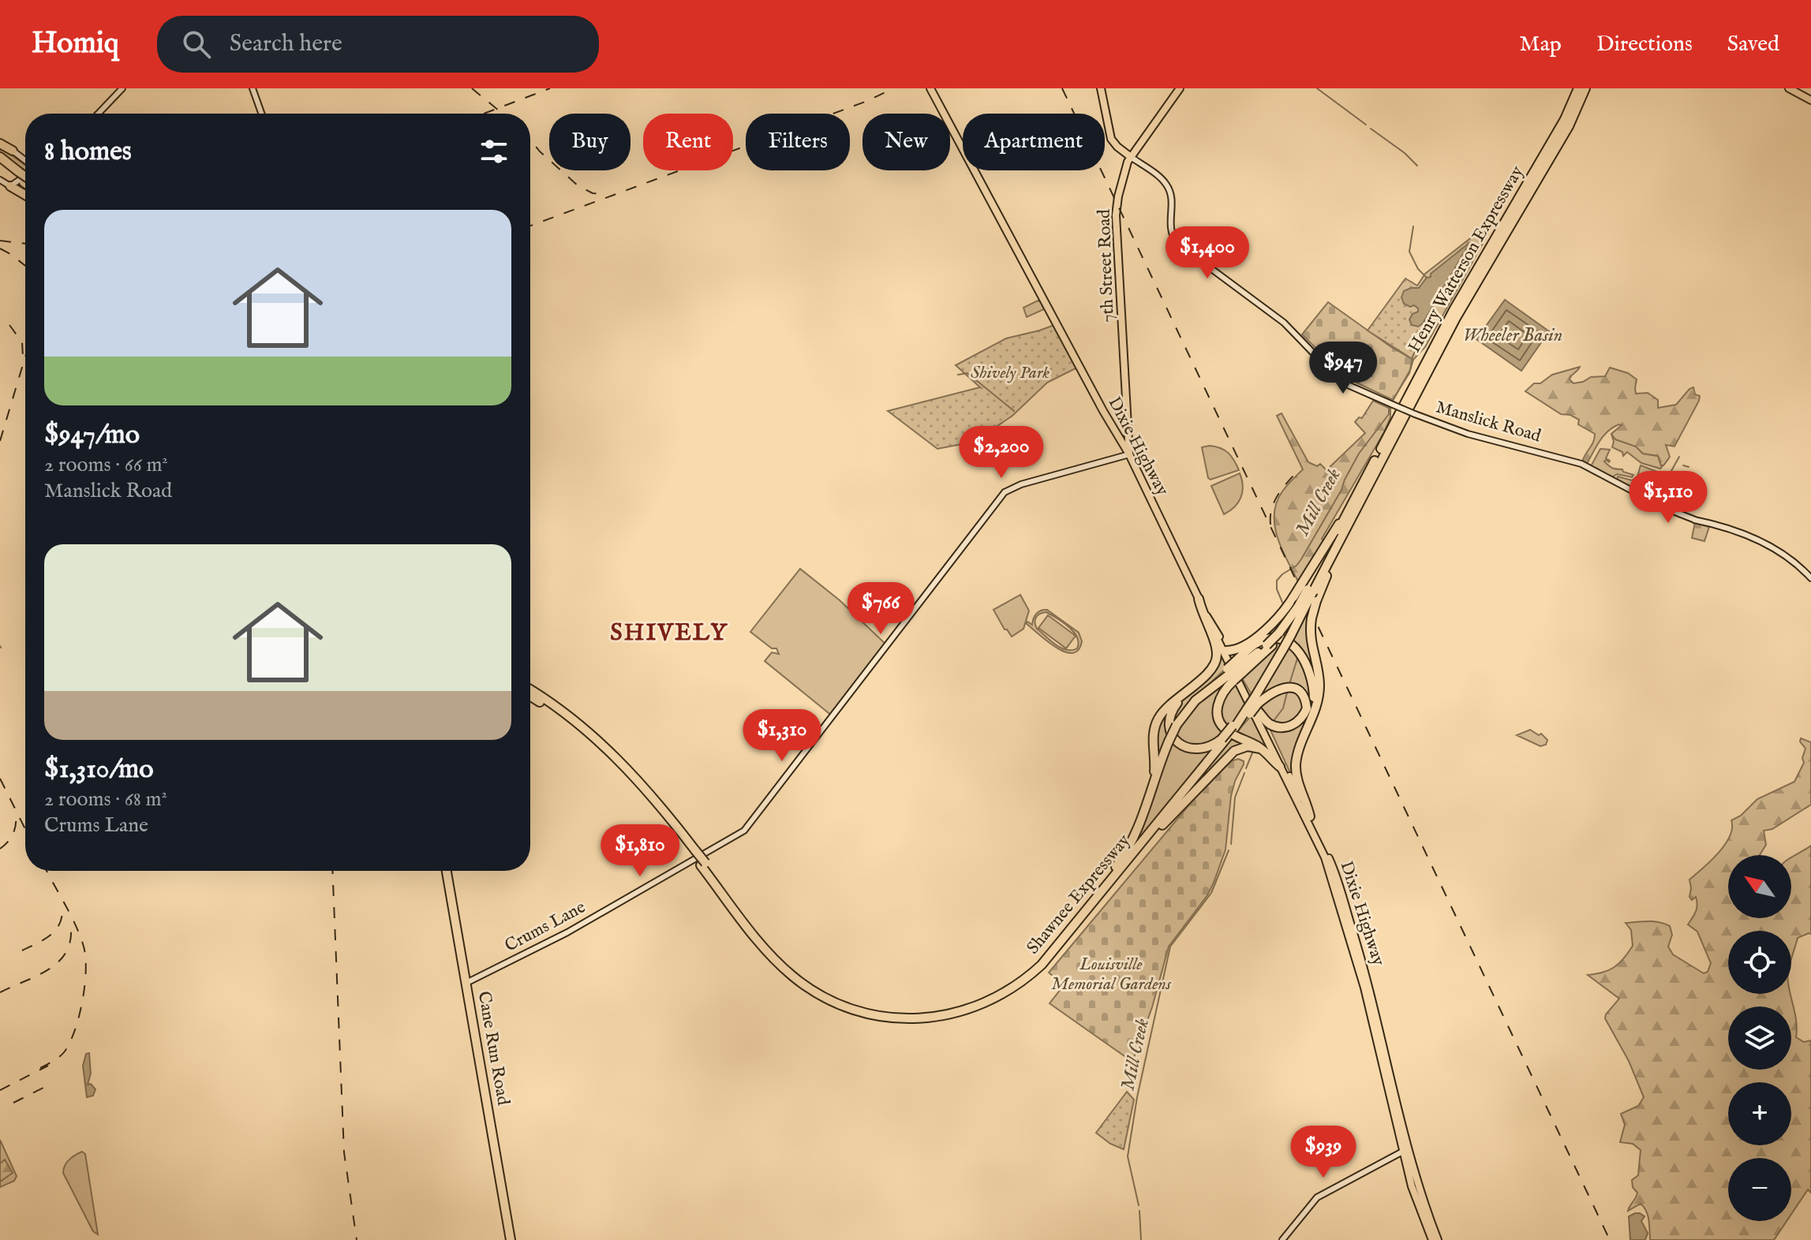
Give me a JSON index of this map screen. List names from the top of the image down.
{
  "streets": {
    "highway": ["Henry Watterson Expressway", "Shawnee Expressway", "Cane Run Road"],
    "main road": [
      "7th Street Road",
      "Manslick Road",
      "Dixie Highway",
      "Crums Lane"
    ]
  },
  "crossings": [
    ["7th Street Road", "Manslick Road"],
    ["7th Street Road", "Dixie Highway"],
    ["7th Street Road", "Crums Lane"],
    ["Dixie Highway", "Shawnee Expressway"],
    ["Dixie Highway", "Crums Lane"],
    ["Crums Lane", "Cane Run Road"]
  ],
  "districts": ["SHIVELY"],
  "water": ["Wheeler Basin", "Mill Creek"],
  "parks": ["Shively Park", "Louisville Memorial Gardens"],
  "north": "top left",
  "page": {
    "header": "Homiq",
    "search": "Search here",
    "nav": ["Map", "Directions", "Saved"],
    "chip": [
      "Buy",
      "Rent",
      "Filters",
      "New",
      "Apartment"
    ],
    "heading": "8 homes",
    "list": [
      {
        "name": "$947/mo",
        "note": "2 rooms · 66 m² · Manslick Road"
      },
      {
        "name": "$1,310/mo",
        "note": "2 rooms · 68 m² · Crums Lane"
      }
    ],
    "price": [
      "$1,400",
      "$947",
      "$2,200",
      "$1,110",
      "$766",
      "$1,310",
      "$1,810",
      "$939"
    ],
    "map_buttons": ["+", "−"]
  }
}
